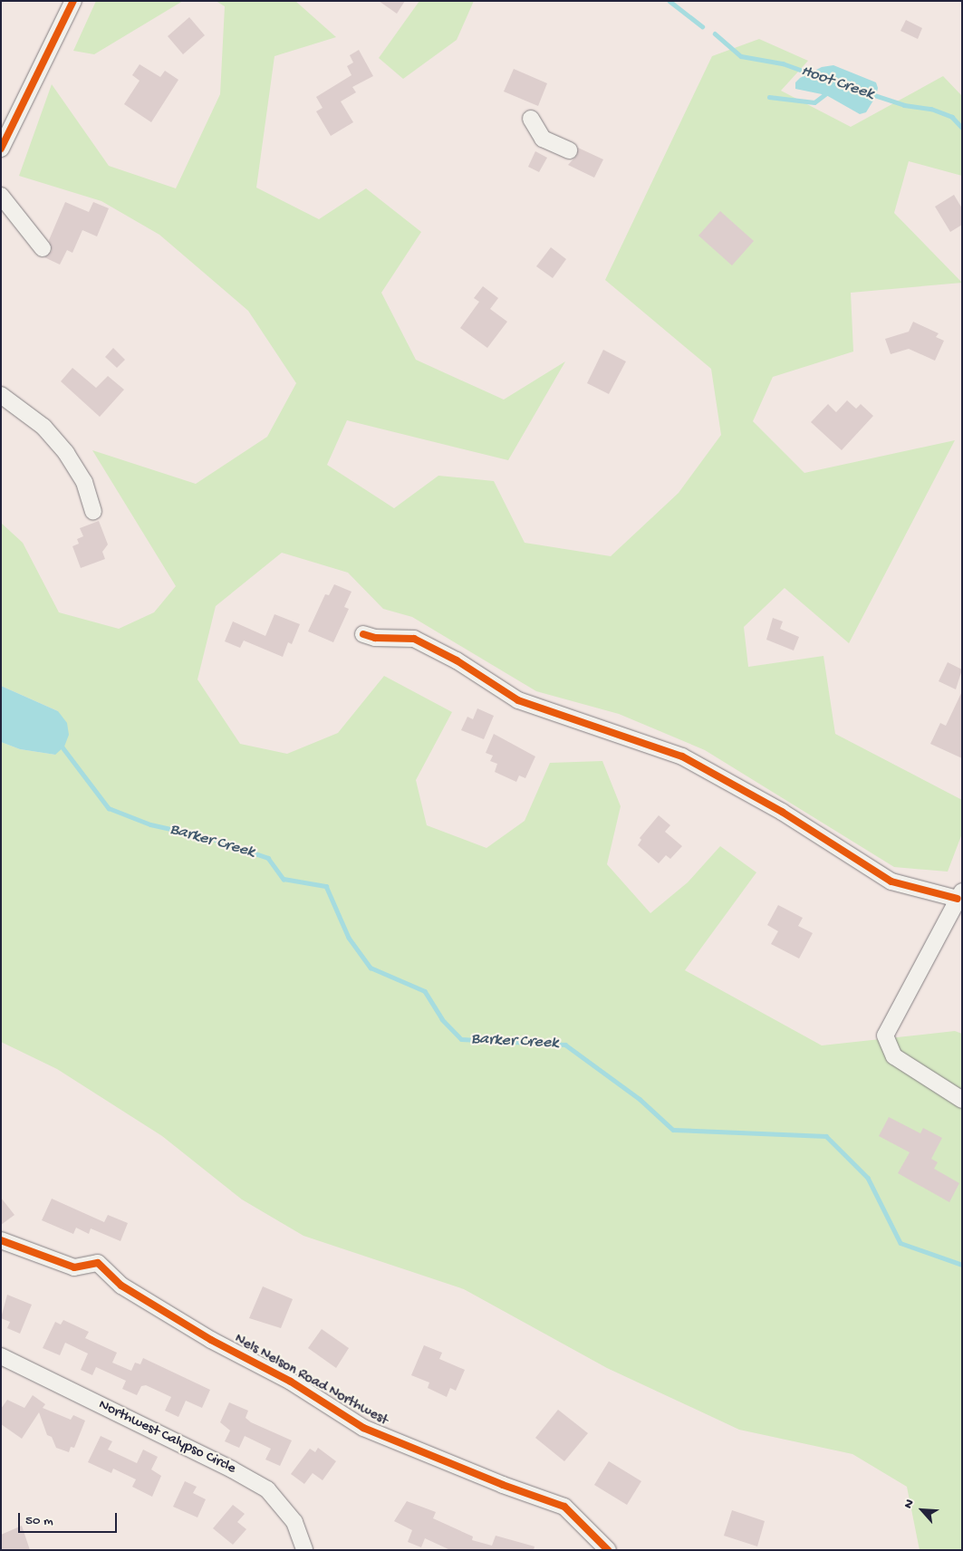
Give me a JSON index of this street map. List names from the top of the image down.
{
  "streets": {
    "street": ["Nels Nelson Road Northwest", "Northwest Calypso Circle"]
  },
  "water": ["Hoot Creek", "Barker Creek"],
  "scale_bar": "50 m",
  "north": "top left"
}
